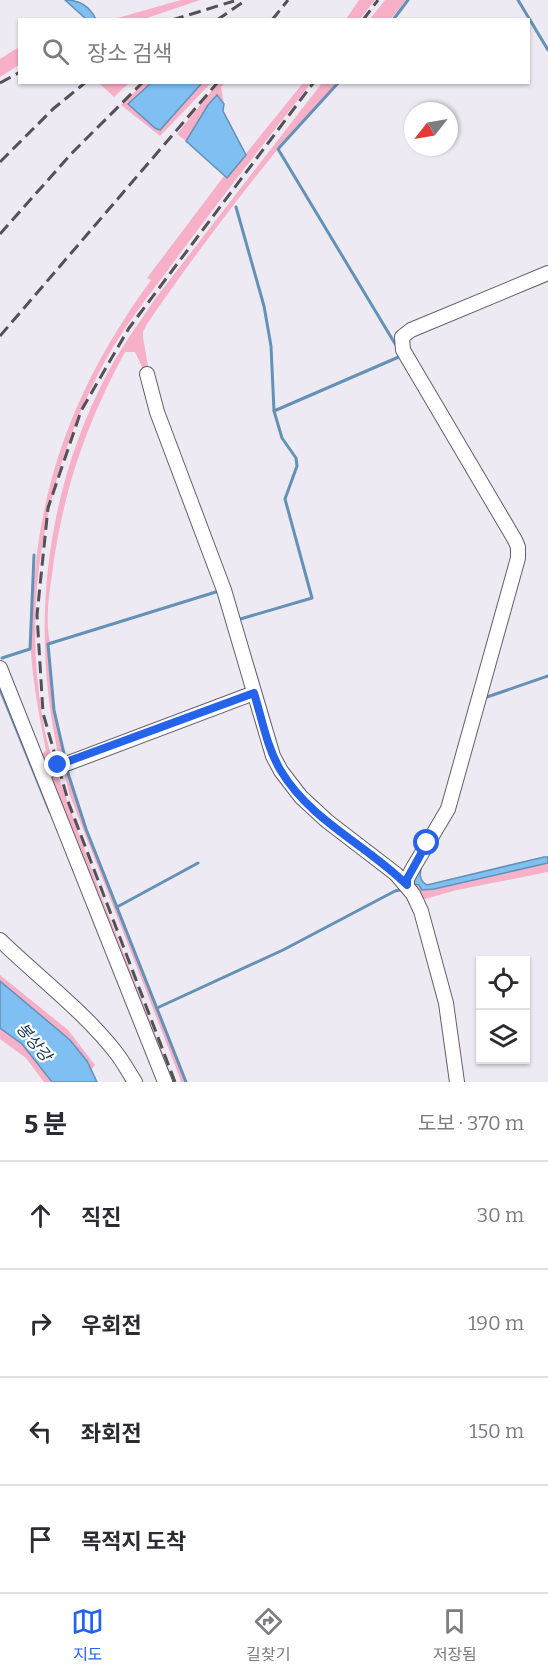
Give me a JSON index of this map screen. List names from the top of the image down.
{
  "water": ["봉상강"],
  "north": "bottom left",
  "page": {
    "search": "장소 검색",
    "heading": ["5 분", "도보 · 370 m"],
    "list": [
      ["직진", "30 m"],
      ["우회전", "190 m"],
      ["좌회전", "150 m"],
      "목적지 도착"
    ],
    "nav": ["지도", "길찾기", "저장됨"]
  }
}
